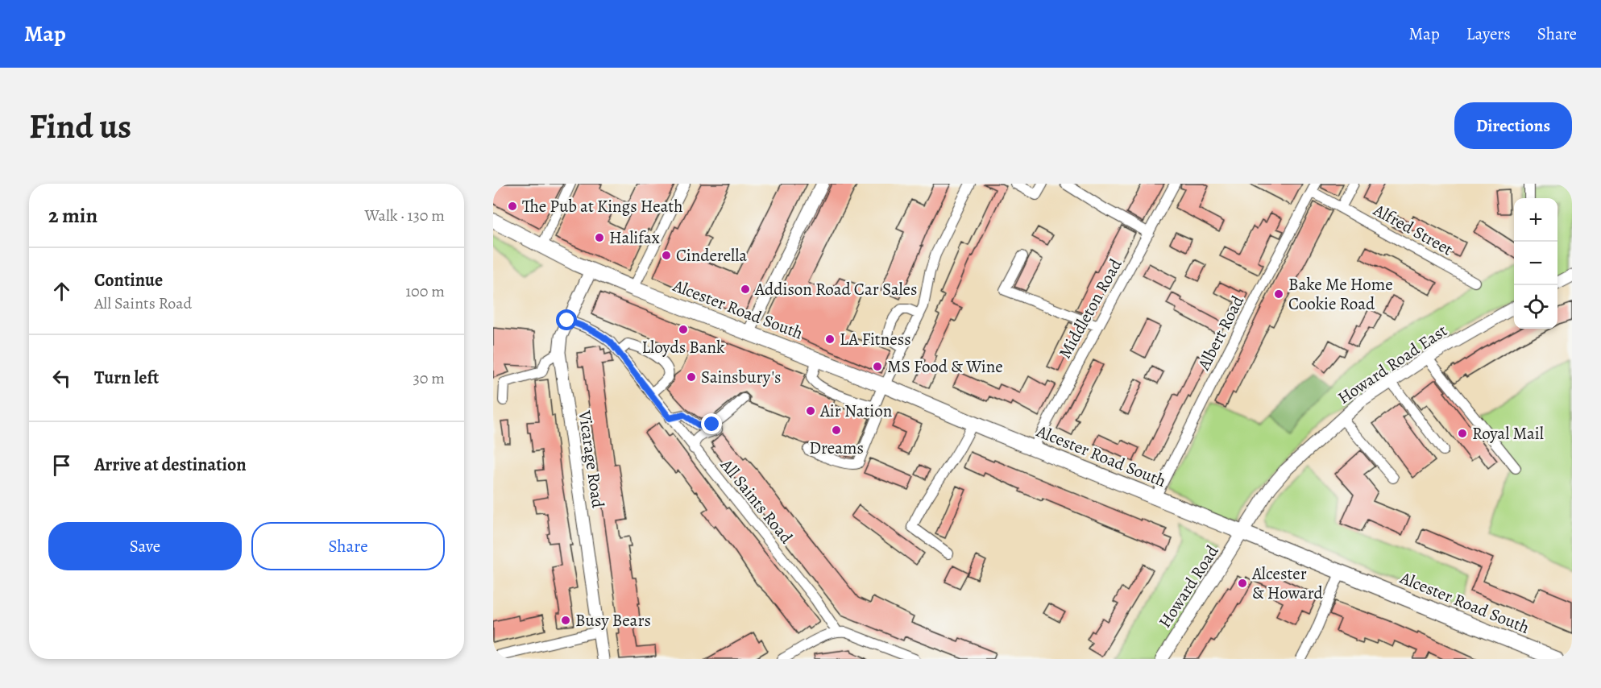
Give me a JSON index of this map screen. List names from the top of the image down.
{
  "streets": {
    "highway": ["Alcester Road South"],
    "main road": ["Howard Road East", "Vicarage Road", "Howard Road"],
    "street": [
      "Alfred Street",
      "Middleton Road",
      "Albert Road",
      "All Saints Road"
    ]
  },
  "crossings": [
    ["Alfred Street", "Albert Road"],
    ["Middleton Road", "Alcester Road South"],
    ["Alcester Road South", "Albert Road"],
    ["Alcester Road South", "Howard Road East"],
    ["Alcester Road South", "Vicarage Road"],
    ["Alcester Road South", "Howard Road"],
    ["Howard Road East", "Howard Road"],
    ["Vicarage Road", "All Saints Road"]
  ],
  "places": [
    "The Pub at Kings Heath",
    "Halifax",
    "Cinderella",
    "Addison Road Car Sales",
    "Bake Me Home Cookie Road",
    "Lloyds Bank",
    "LA Fitness",
    "MS Food & Wine",
    "Sainsbury's",
    "Air Nation",
    "Dreams",
    "Royal Mail",
    "Alcester & Howard",
    "Busy Bears"
  ],
  "page": {
    "header": "Map",
    "nav": ["Map", "Layers", "Share"],
    "buttons": [
      "Directions",
      ["Save", "Share"]
    ],
    "title": "Find us",
    "heading": ["2 min", "Walk · 130 m"],
    "map_buttons": ["+", "−"],
    "list": [
      ["Continue", "All Saints Road", "100 m"],
      ["Turn left", "30 m"],
      "Arrive at destination"
    ]
  }
}
